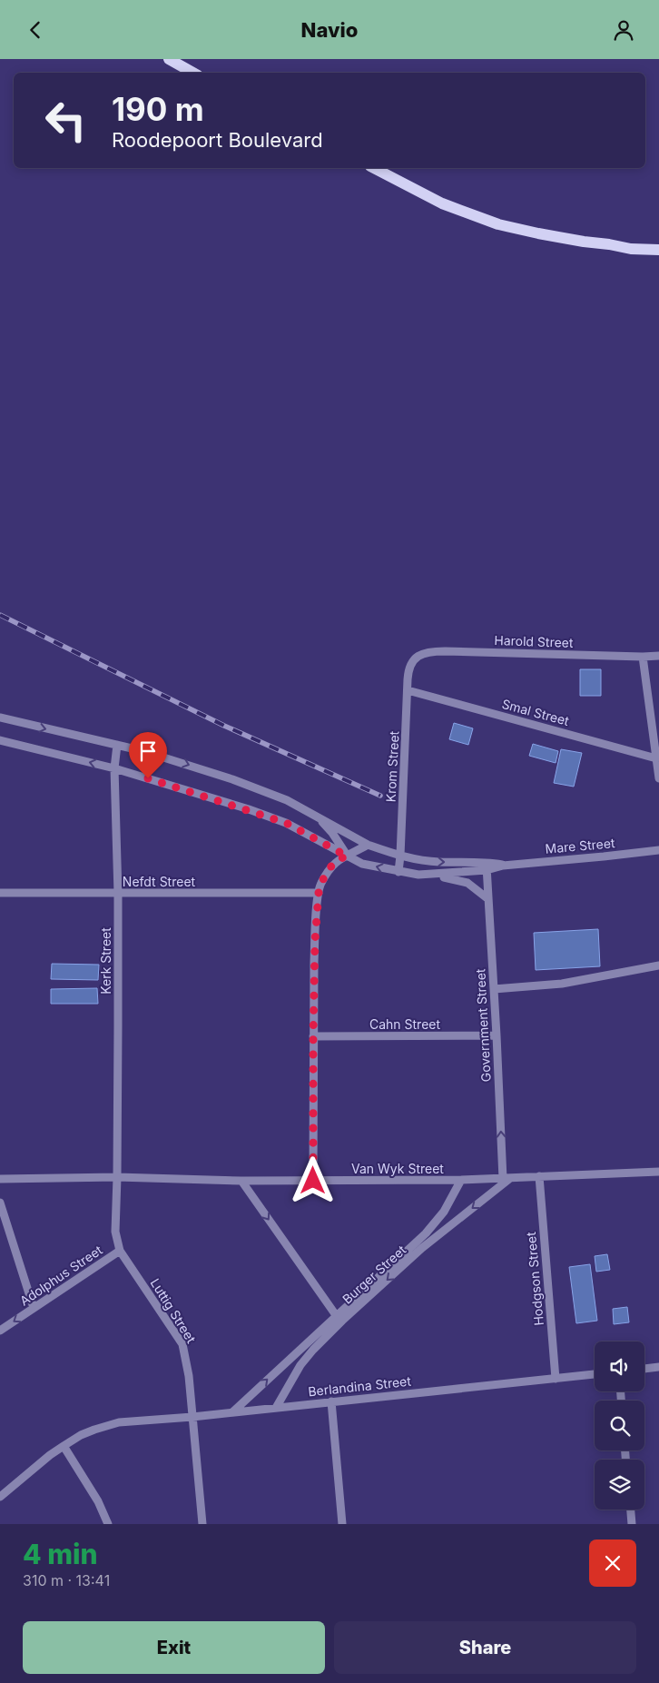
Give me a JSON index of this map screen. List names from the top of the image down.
{
  "streets": {
    "street": [
      "Harold Street",
      "Smal Street",
      "Krom Street",
      "Mare Street",
      "Nefdt Street",
      "Kerk Street",
      "Cahn Street",
      "Government Street",
      "Van Wyk Street",
      "Burger Street",
      "Adolphus Street",
      "Hodgson Street",
      "Luttig Street",
      "Berlandina Street"
    ]
  },
  "crossings": [
    ["Harold Street", "Krom Street"],
    ["Smal Street", "Krom Street"],
    ["Mare Street", "Government Street"],
    ["Nefdt Street", "Kerk Street"],
    ["Kerk Street", "Van Wyk Street"],
    ["Kerk Street", "Adolphus Street"],
    ["Cahn Street", "Government Street"],
    ["Government Street", "Van Wyk Street"],
    ["Government Street", "Burger Street"],
    ["Van Wyk Street", "Burger Street"],
    ["Van Wyk Street", "Adolphus Street"],
    ["Van Wyk Street", "Hodgson Street"],
    ["Burger Street", "Berlandina Street"],
    ["Adolphus Street", "Luttig Street"],
    ["Hodgson Street", "Berlandina Street"],
    ["Luttig Street", "Berlandina Street"]
  ],
  "one_way": ["Government Street"],
  "page": {
    "header": "Navio",
    "turn": ["190 m", "Roodepoort Boulevard"],
    "heading": ["4 min", "310 m · 13:41"],
    "buttons": ["Exit", "Share"]
  }
}
